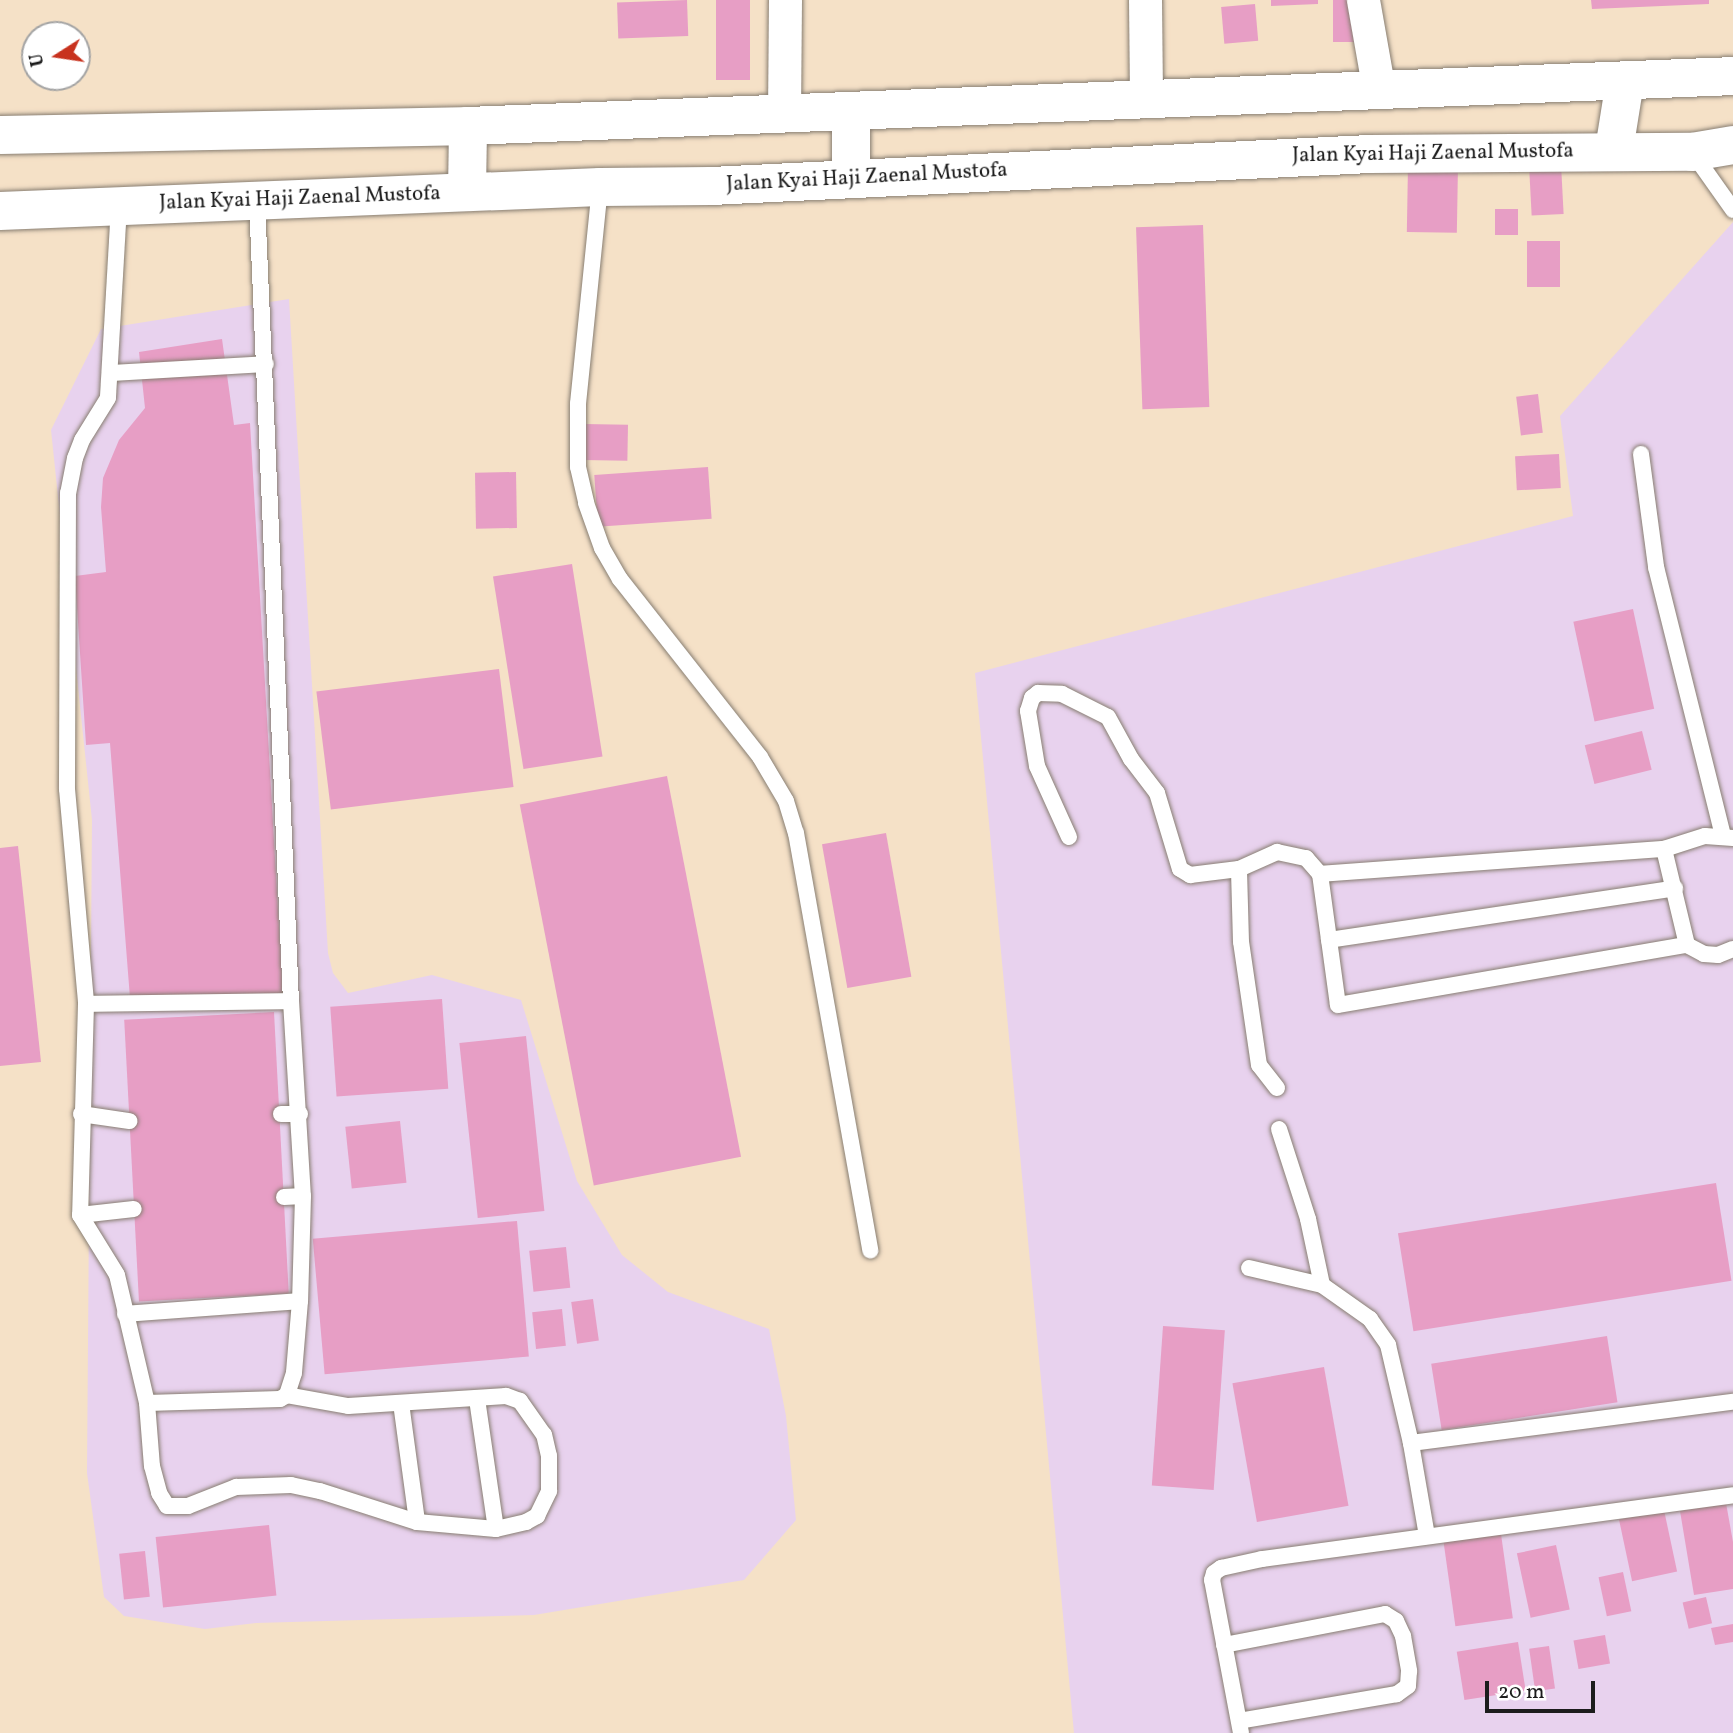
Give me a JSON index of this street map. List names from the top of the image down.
{
  "streets": {
    "main road": ["Jalan Kyai Haji Zaenal Mustofa"]
  },
  "scale_bar": "20 m",
  "north": "left"
}
